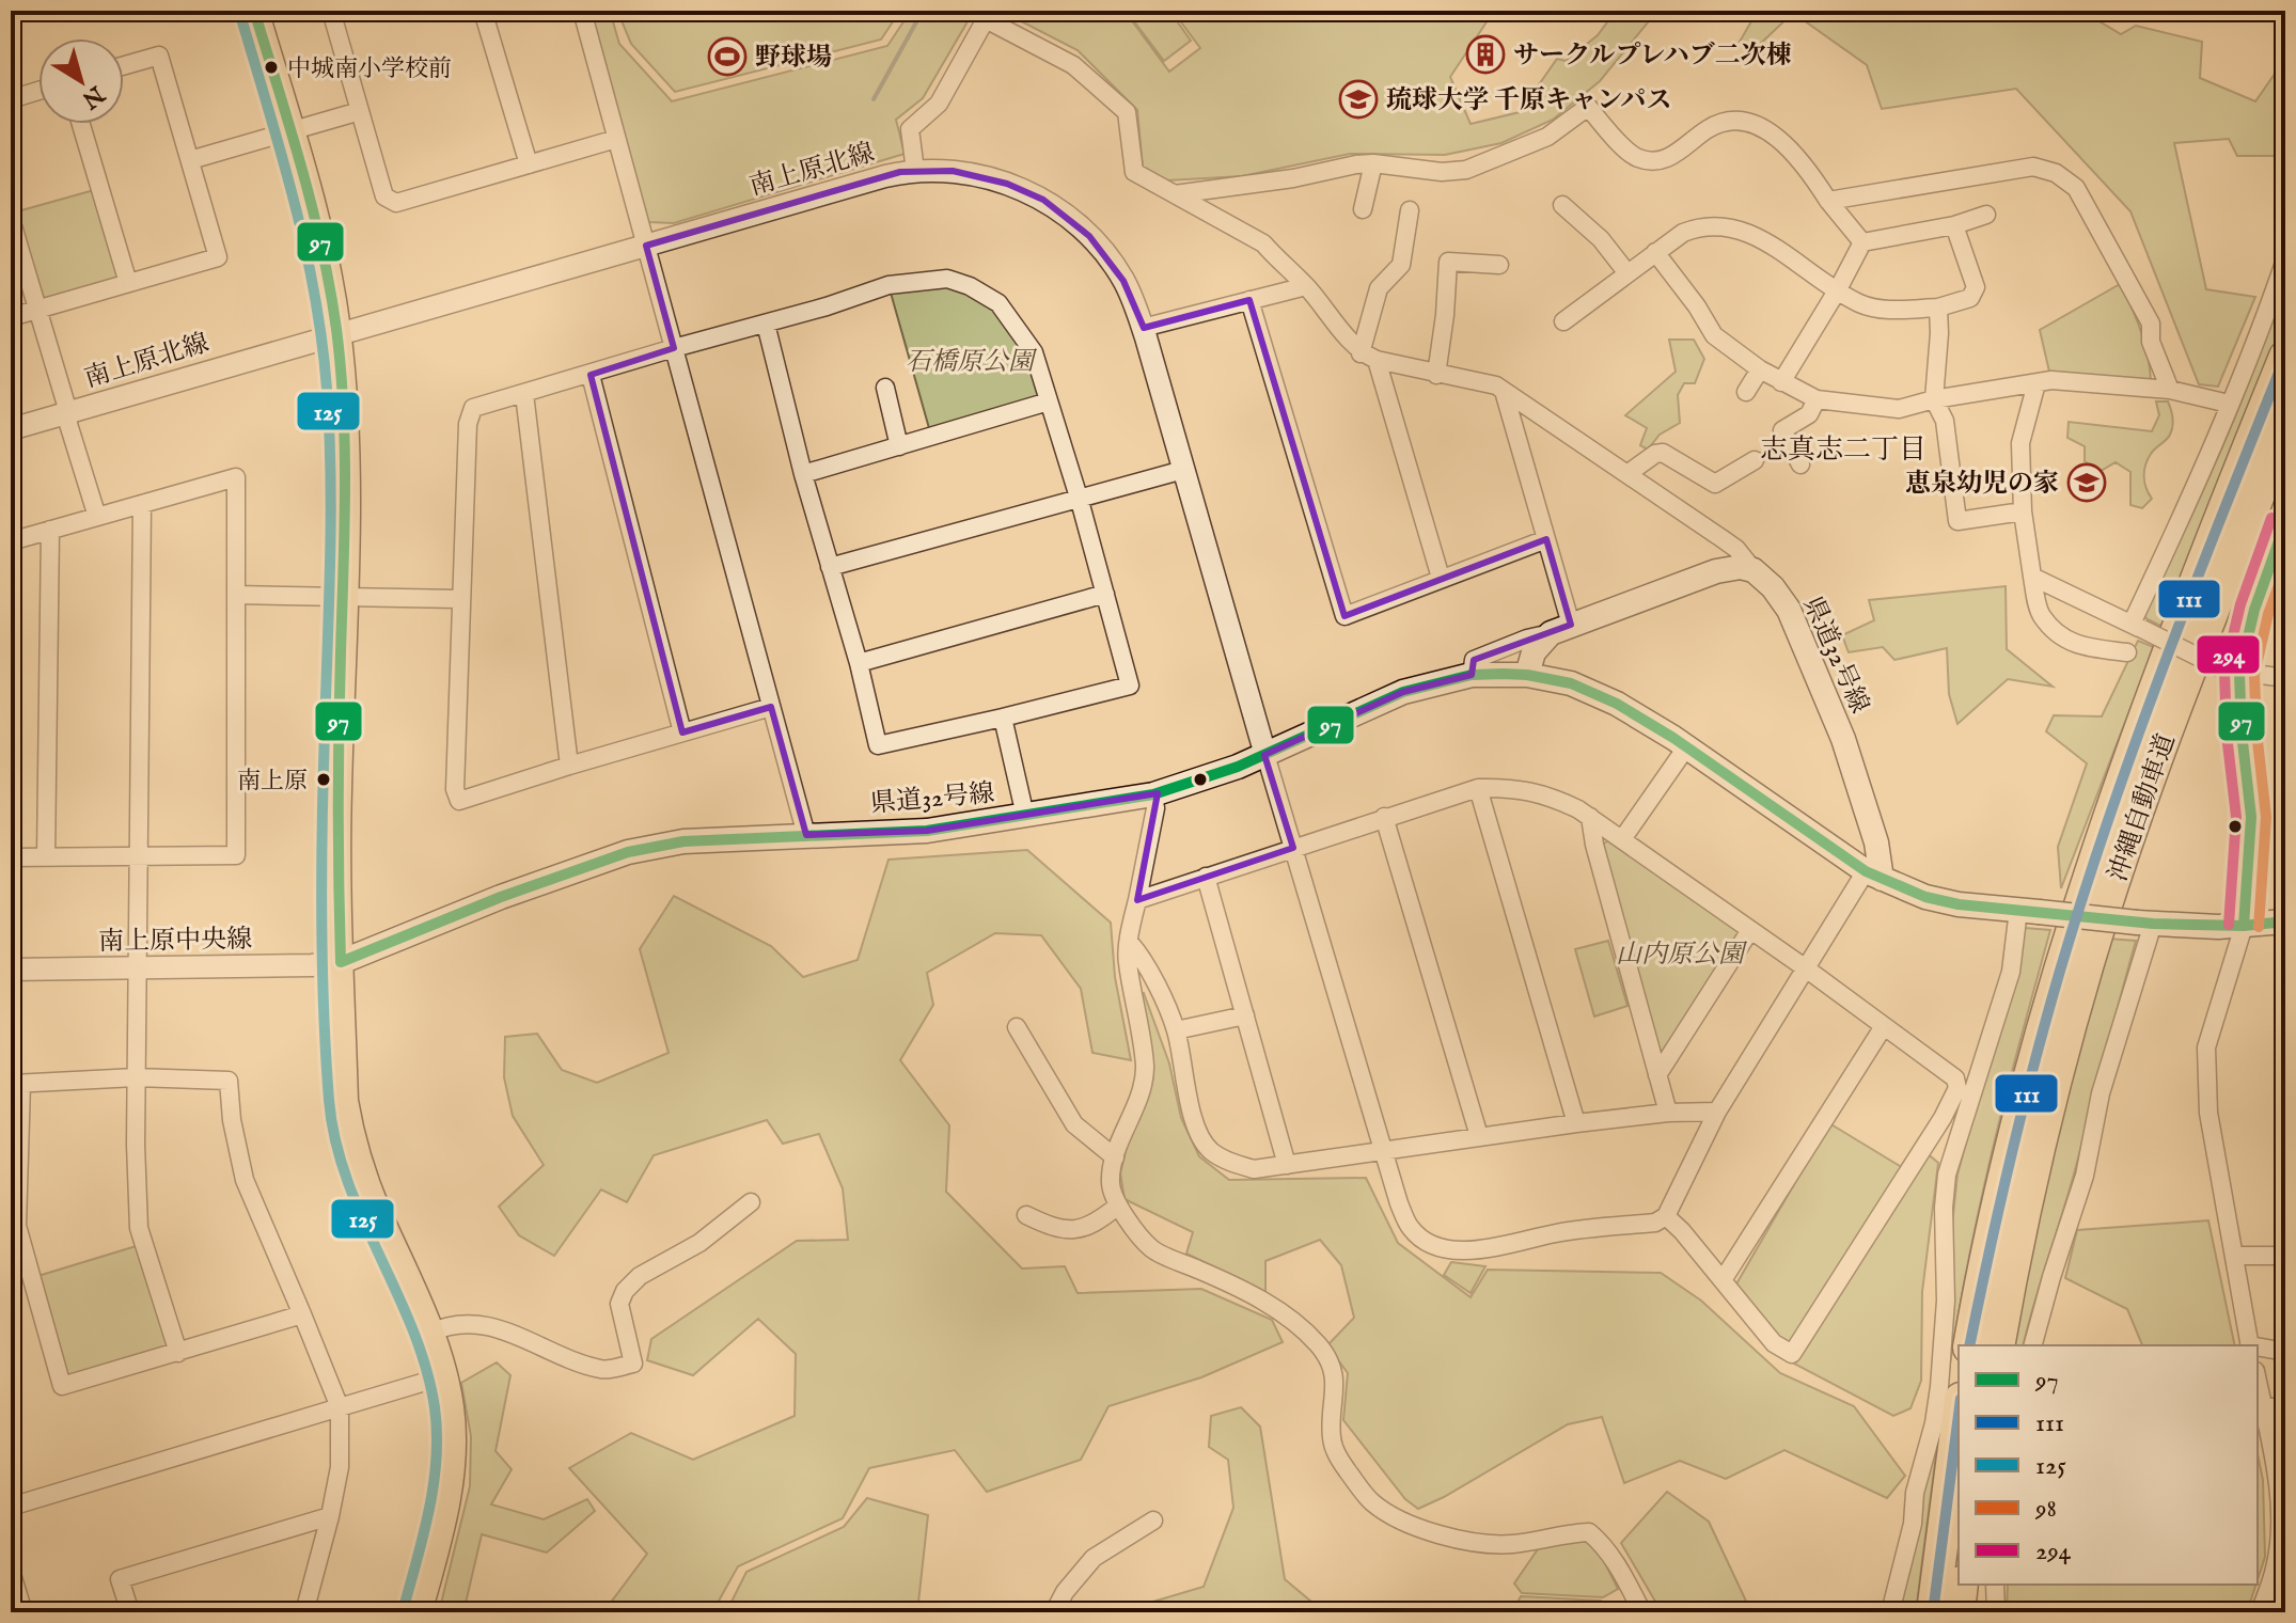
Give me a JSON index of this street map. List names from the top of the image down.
{
  "streets": {
    "highway": ["沖縄自動車道"],
    "main road": ["県道32号線"],
    "street": ["南上原北線", "南上原中央線"]
  },
  "crossings": [
    ["南上原北線", "県道32号線"],
    ["県道32号線", "南上原中央線"]
  ],
  "districts": ["志真志二丁目"],
  "parks": ["石橋原公園", "山内原公園"],
  "places": {
    "building": ["サークルプレハブ二次棟"],
    "sports": ["野球場"],
    "other": ["中城南小学校前", "南上原"],
    "school or university": ["琉球大学 千原キャンパス", "恵泉幼児の家"]
  },
  "lines": [
    "transit line 97",
    "transit line 125",
    "transit line 111",
    "transit line 294",
    "transit line 98"
  ],
  "legend": [
    "97",
    "111",
    "125",
    "98",
    "294"
  ],
  "north": "bottom right"
}
